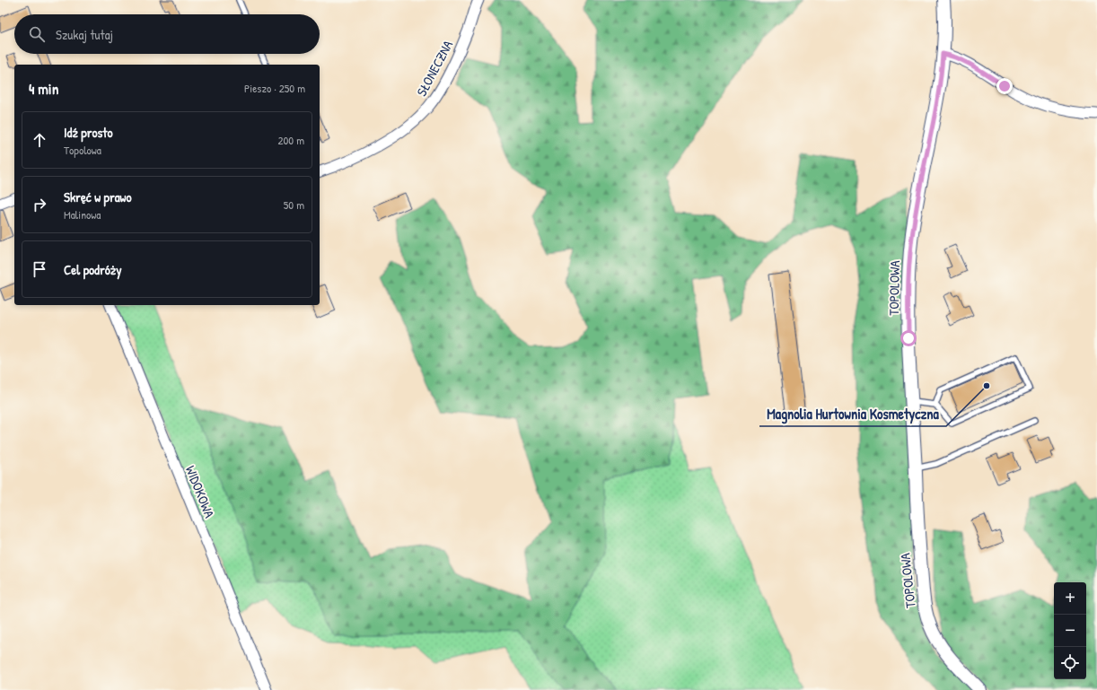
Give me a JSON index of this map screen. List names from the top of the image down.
{
  "streets": {
    "street": ["SŁONECZNA", "TOPOLOWA", "WIDOKOWA"]
  },
  "places": ["Magnolia Hurtownia Kosmetyczna"],
  "page": {
    "search": "Szukaj tutaj",
    "heading": ["4 min", "Pieszo · 250 m"],
    "list": [
      ["Idź prosto", "Topolowa", "200 m"],
      ["Skręć w prawo", "Malinowa", "50 m"],
      "Cel podróży"
    ],
    "map_buttons": ["+", "−"]
  }
}
